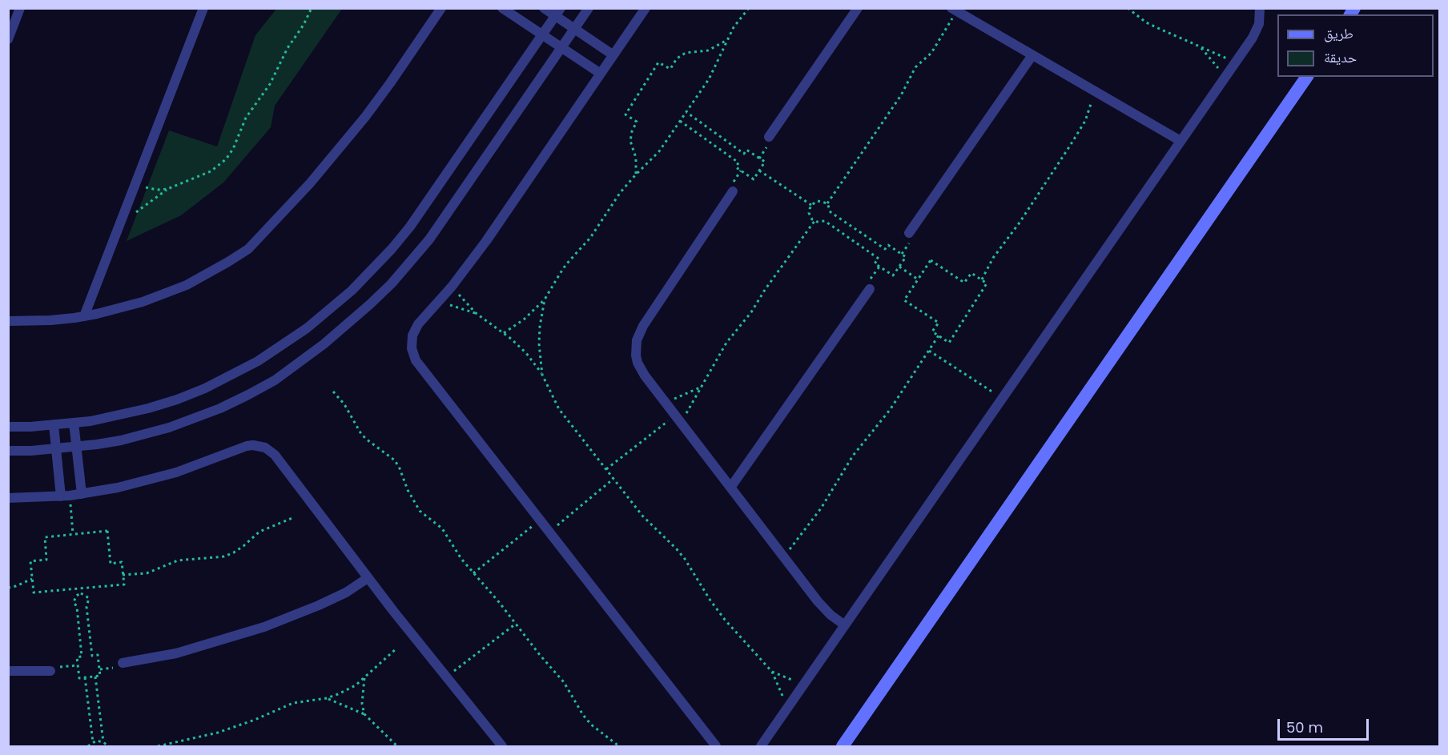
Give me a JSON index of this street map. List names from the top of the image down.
{
  "legend": ["طريق", "حديقة"],
  "scale_bar": "50 m"
}
